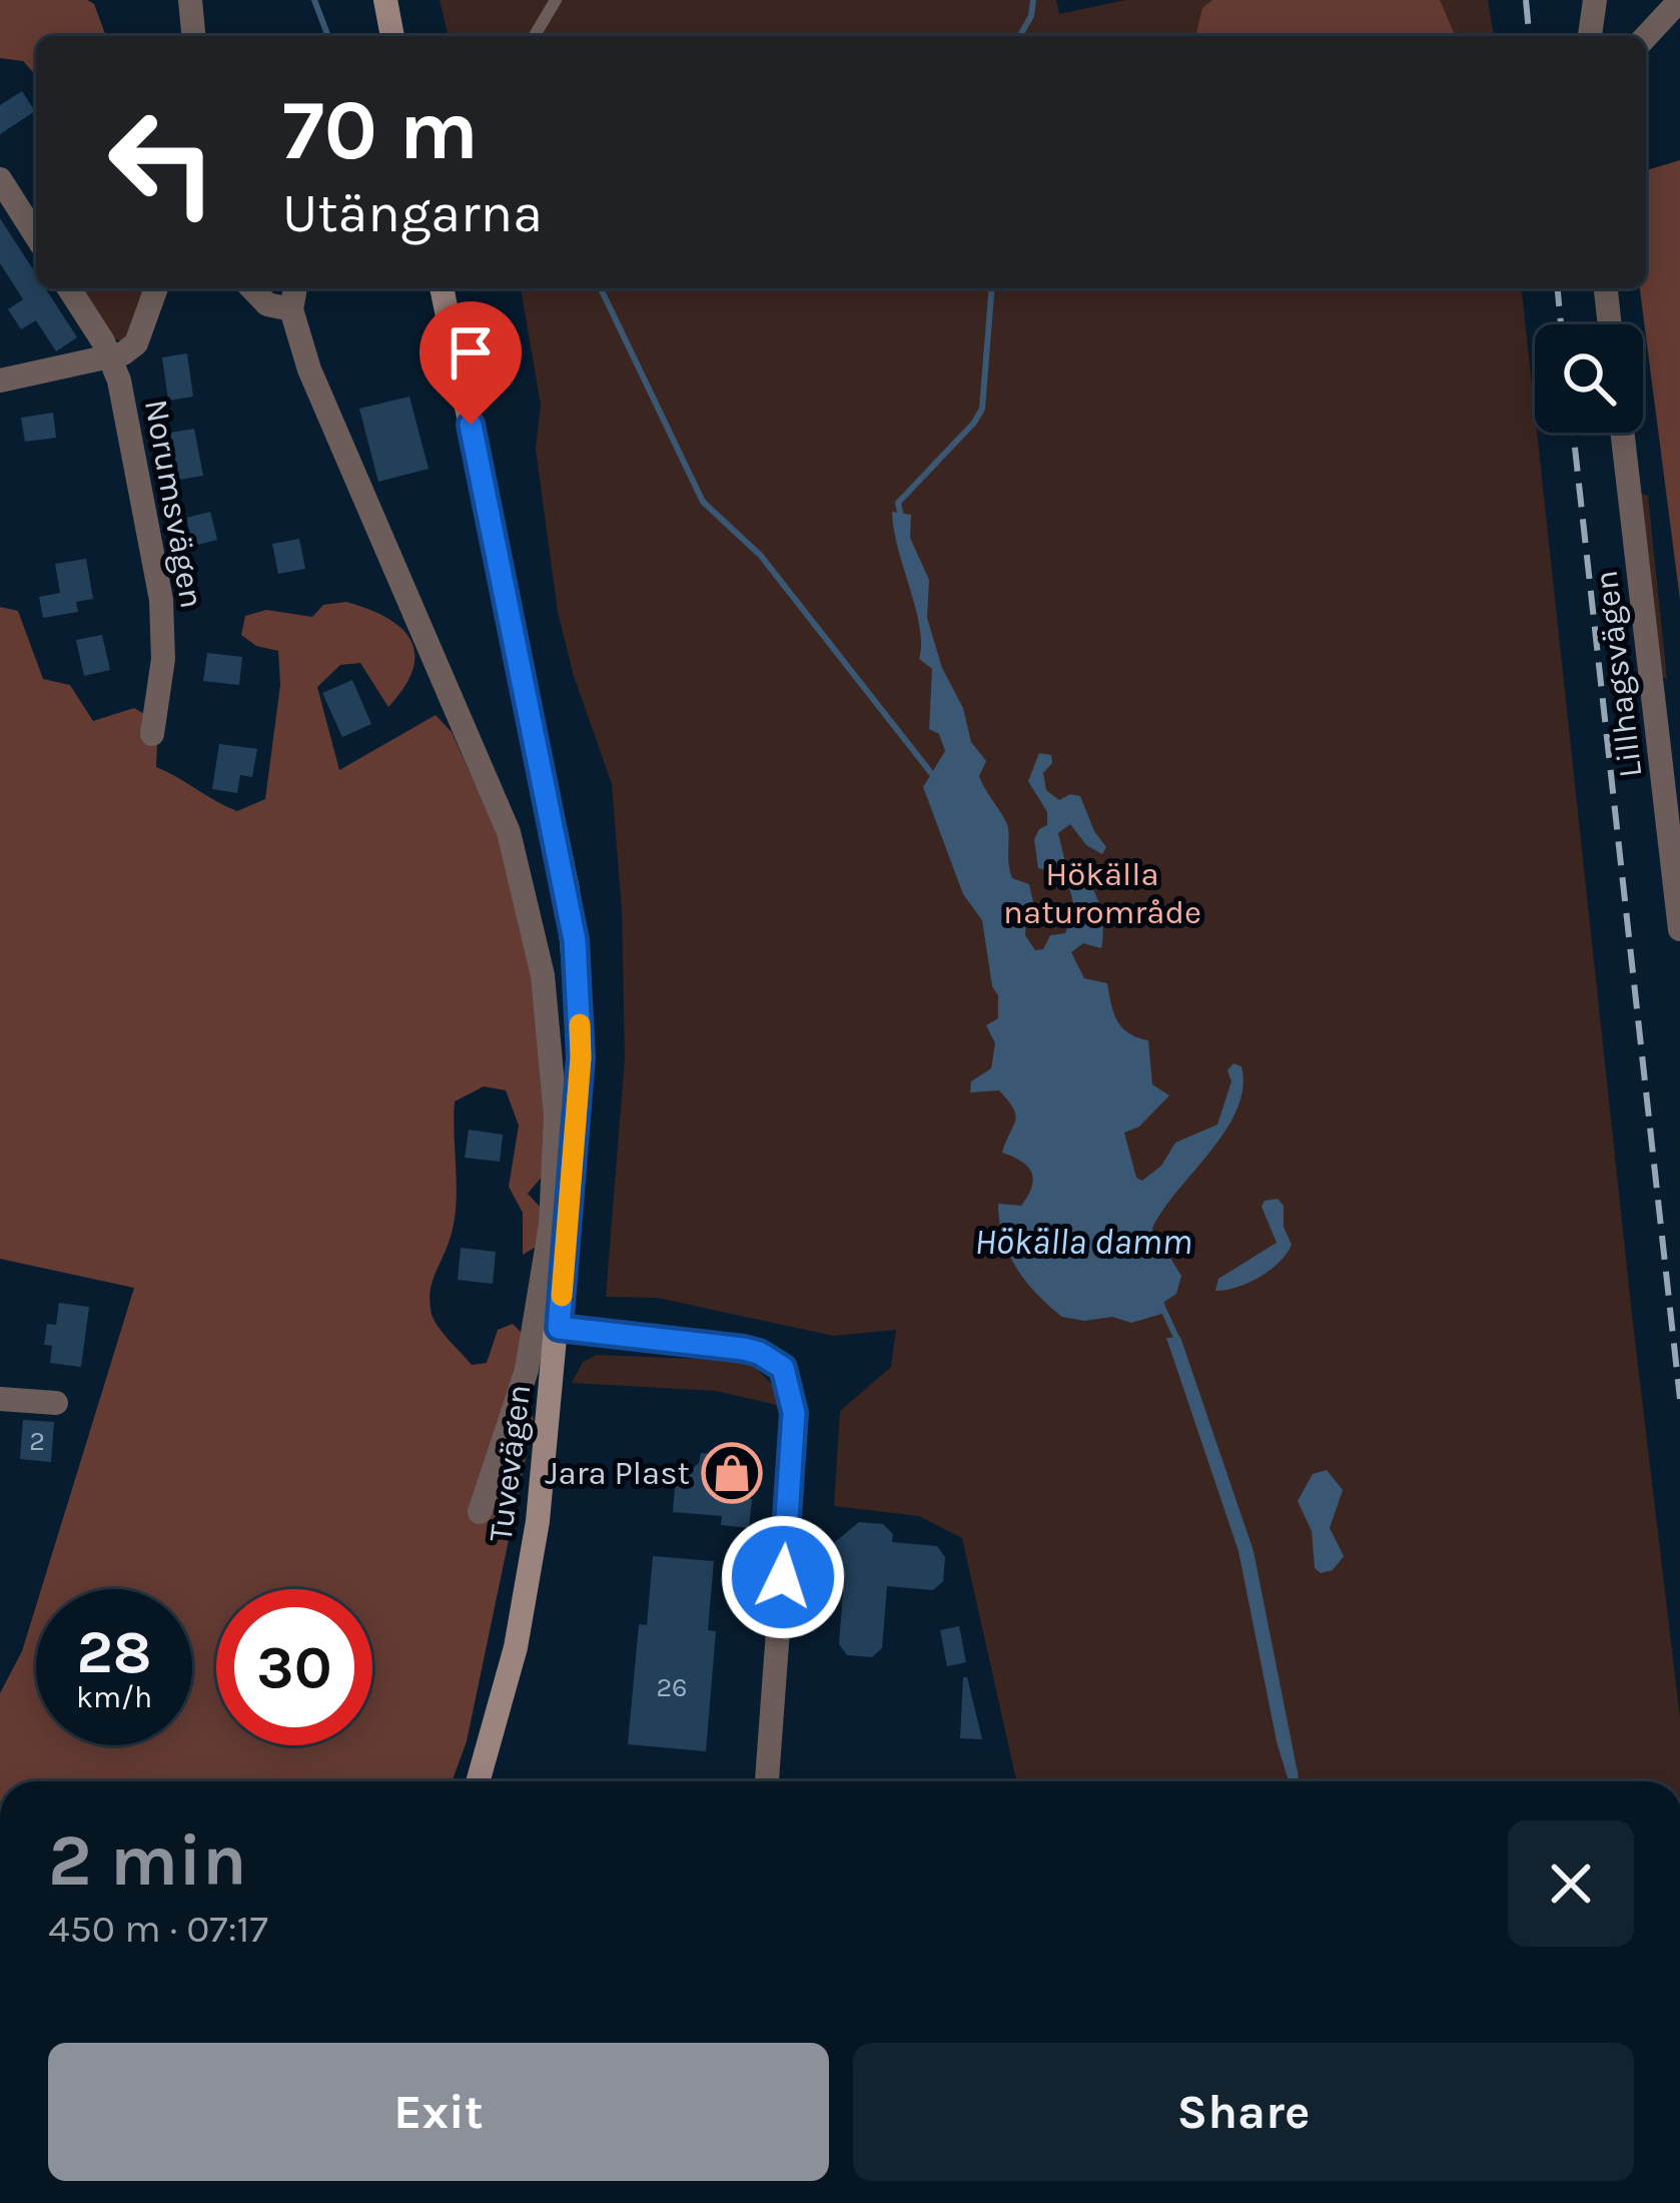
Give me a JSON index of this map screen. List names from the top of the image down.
{
  "streets": {
    "main road": ["Tuvevägen"],
    "street": ["Norumsvägen", "Lillhagsvägen"]
  },
  "water": ["Hökälla damm"],
  "parks": ["Hökälla naturområde"],
  "places": {
    "shop": ["Jara Plast"]
  },
  "house_numbers": ["2", "26"],
  "page": {
    "turn": ["70 m", "Utängarna"],
    "speed": "28 km/h",
    "limit": "30",
    "heading": ["2 min", "450 m · 07:17"],
    "buttons": ["Exit", "Share"]
  }
}
